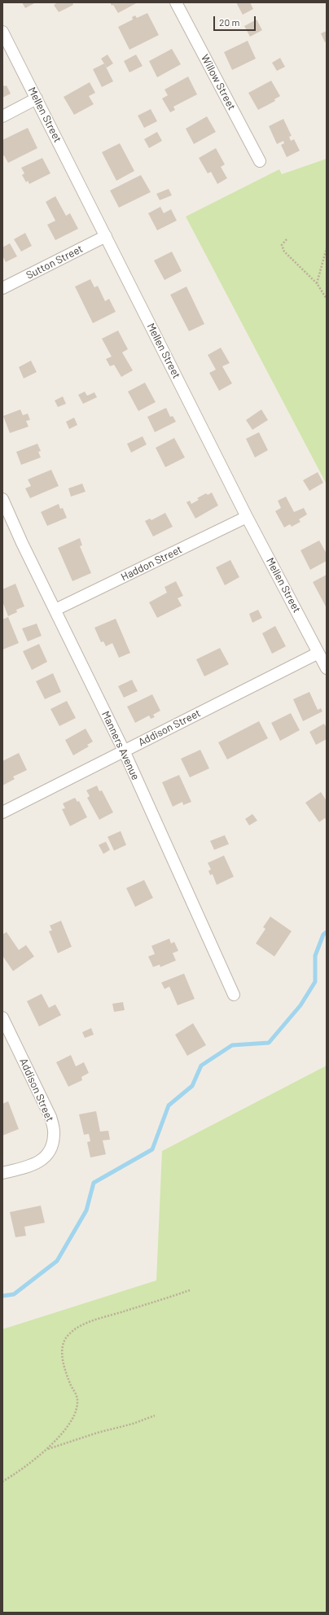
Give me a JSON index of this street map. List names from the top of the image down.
{
  "streets": {
    "street": [
      "Willow Street",
      "Mellen Street",
      "Sutton Street",
      "Haddon Street",
      "Addison Street",
      "Manners Avenue"
    ]
  },
  "crossings": [
    ["Mellen Street", "Sutton Street"],
    ["Mellen Street", "Haddon Street"],
    ["Mellen Street", "Addison Street"],
    ["Haddon Street", "Manners Avenue"],
    ["Addison Street", "Manners Avenue"]
  ],
  "scale_bar": "20 m"
}
